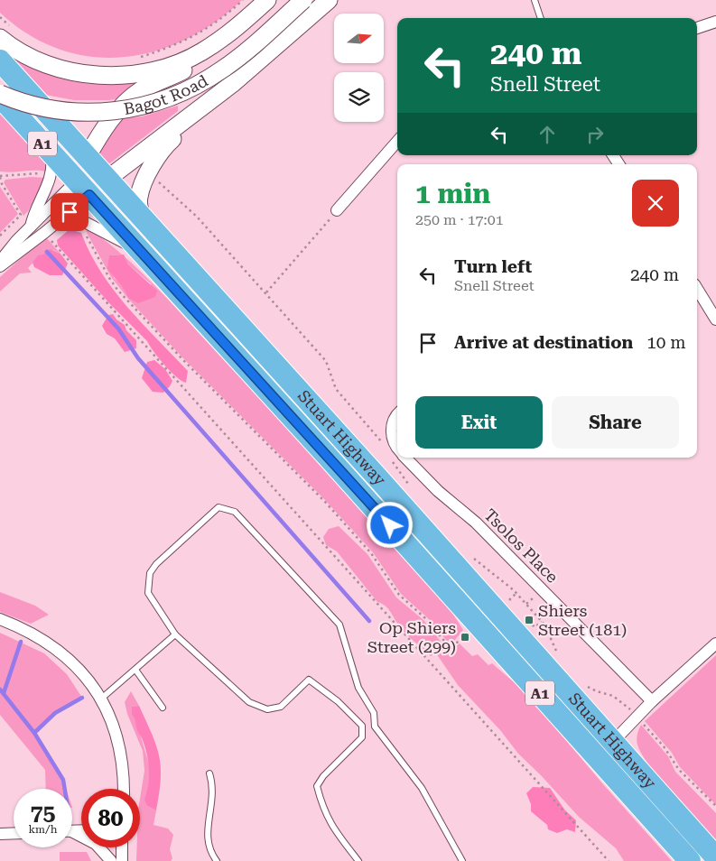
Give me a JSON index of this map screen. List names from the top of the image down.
{
  "streets": {
    "highway": ["A1", "Stuart Highway"],
    "main road": ["Bagot Road"],
    "street": ["Tsolos Place"]
  },
  "crossings": [
    ["Bagot Road", "Stuart Highway"]
  ],
  "places": {
    "transit": ["Shiers Street (181)", "Op Shiers Street (299)"]
  },
  "north": "right",
  "page": {
    "turn": ["240 m", "Snell Street"],
    "heading": ["1 min", "250 m · 17:01"],
    "list": [
      {
        "name": "Turn left",
        "note": "Snell Street",
        "value": "240 m"
      },
      {
        "name": "Arrive at destination",
        "value": "10 m"
      }
    ],
    "buttons": ["Exit", "Share"],
    "speed": "75 km/h",
    "limit": "80"
  }
}
